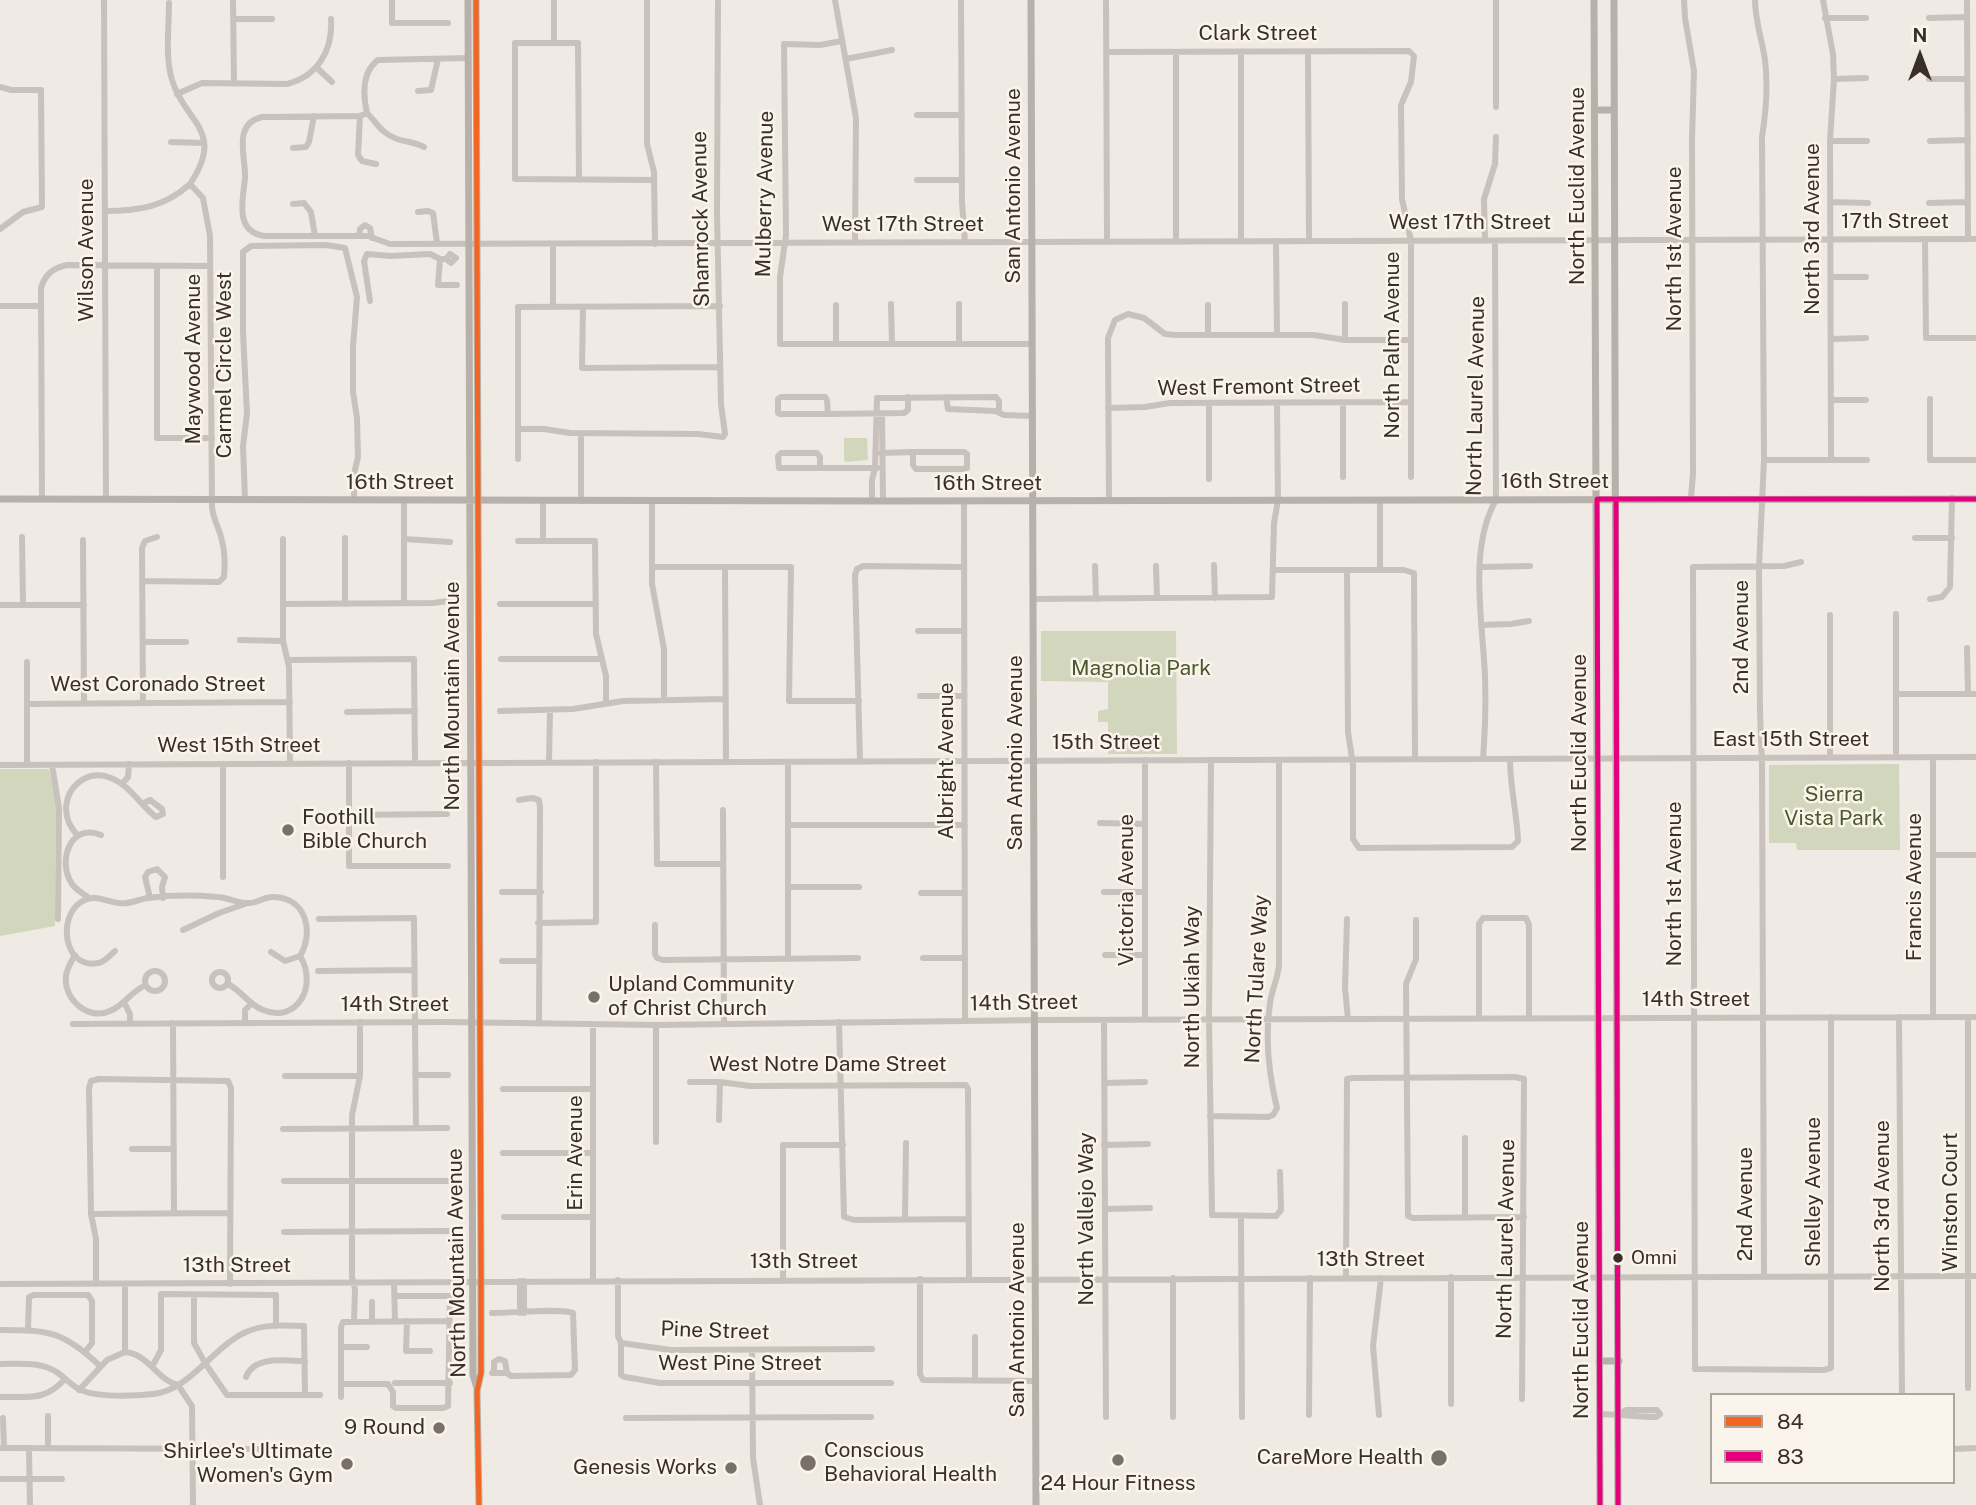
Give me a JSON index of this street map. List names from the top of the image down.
{
  "streets": {
    "main road": [
      "San Antonio Avenue",
      "North Euclid Avenue",
      "16th Street",
      "North Mountain Avenue"
    ],
    "street": [
      "Clark Street",
      "Mulberry Avenue",
      "Shamrock Avenue",
      "17th Street",
      "West 17th Street",
      "North 3rd Avenue",
      "North 1st Avenue",
      "Wilson Avenue",
      "North Palm Avenue",
      "Maywood Avenue",
      "Carmel Circle West",
      "West Fremont Street",
      "North Laurel Avenue",
      "2nd Avenue",
      "West Coronado Street",
      "East 15th Street",
      "15th Street",
      "West 15th Street",
      "Albright Avenue",
      "Francis Avenue",
      "Victoria Avenue",
      "North Tulare Way",
      "North Ukiah Way",
      "14th Street",
      "West Notre Dame Street",
      "Erin Avenue",
      "Shelley Avenue",
      "Winston Court",
      "North Vallejo Way",
      "13th Street",
      "Pine Street",
      "West Pine Street"
    ]
  },
  "crossings": [
    ["Clark Street", "North Palm Avenue"],
    ["San Antonio Avenue", "West 17th Street"],
    ["San Antonio Avenue", "16th Street"],
    ["San Antonio Avenue", "15th Street"],
    ["San Antonio Avenue", "14th Street"],
    ["San Antonio Avenue", "13th Street"],
    ["North Euclid Avenue", "17th Street"],
    ["North Euclid Avenue", "West 17th Street"],
    ["North Euclid Avenue", "16th Street"],
    ["North Euclid Avenue", "East 15th Street"],
    ["North Euclid Avenue", "15th Street"],
    ["North Euclid Avenue", "14th Street"],
    ["North Euclid Avenue", "13th Street"],
    ["Mulberry Avenue", "West 17th Street"],
    ["Shamrock Avenue", "West 17th Street"],
    ["17th Street", "West 17th Street"],
    ["17th Street", "North 3rd Avenue"],
    ["17th Street", "North 1st Avenue"],
    ["17th Street", "2nd Avenue"],
    ["West 17th Street", "North Palm Avenue"],
    ["West 17th Street", "North Laurel Avenue"],
    ["West 17th Street", "North Mountain Avenue"],
    ["North 3rd Avenue", "14th Street"],
    ["North 3rd Avenue", "13th Street"],
    ["North 1st Avenue", "16th Street"],
    ["North 1st Avenue", "2nd Avenue"],
    ["North 1st Avenue", "East 15th Street"],
    ["North 1st Avenue", "14th Street"],
    ["North 1st Avenue", "Shelley Avenue"],
    ["North 1st Avenue", "13th Street"],
    ["Wilson Avenue", "16th Street"],
    ["North Palm Avenue", "West Fremont Street"],
    ["Maywood Avenue", "16th Street"],
    ["Carmel Circle West", "16th Street"],
    ["North Laurel Avenue", "16th Street"],
    ["North Laurel Avenue", "15th Street"],
    ["North Laurel Avenue", "13th Street"],
    ["16th Street", "2nd Avenue"],
    ["16th Street", "North Mountain Avenue"],
    ["16th Street", "Albright Avenue"],
    ["2nd Avenue", "East 15th Street"],
    ["2nd Avenue", "14th Street"],
    ["2nd Avenue", "13th Street"],
    ["North Mountain Avenue", "15th Street"],
    ["North Mountain Avenue", "West 15th Street"],
    ["North Mountain Avenue", "14th Street"],
    ["North Mountain Avenue", "13th Street"],
    ["East 15th Street", "15th Street"],
    ["East 15th Street", "Francis Avenue"],
    ["15th Street", "West 15th Street"],
    ["15th Street", "Albright Avenue"],
    ["15th Street", "Victoria Avenue"],
    ["15th Street", "North Tulare Way"],
    ["15th Street", "North Ukiah Way"],
    ["Albright Avenue", "14th Street"],
    ["Francis Avenue", "14th Street"],
    ["Victoria Avenue", "14th Street"],
    ["North Tulare Way", "North Ukiah Way"],
    ["North Tulare Way", "14th Street"],
    ["North Ukiah Way", "14th Street"],
    ["14th Street", "Erin Avenue"],
    ["14th Street", "Shelley Avenue"],
    ["14th Street", "Winston Court"],
    ["14th Street", "North Vallejo Way"],
    ["Erin Avenue", "13th Street"],
    ["Shelley Avenue", "13th Street"],
    ["Winston Court", "13th Street"],
    ["North Vallejo Way", "13th Street"],
    ["Pine Street", "West Pine Street"]
  ],
  "parks": ["Magnolia Park", "Sierra Vista Park"],
  "places": [
    "Foothill Bible Church",
    "Upland Community of Christ Church",
    "Omni",
    "9 Round",
    "CareMore Health",
    "24 Hour Fitness",
    "Conscious Behavioral Health",
    "Shirlee's Ultimate Women's Gym",
    "Genesis Works"
  ],
  "lines": ["transit line 84", "transit line 83"],
  "legend": ["84", "83"],
  "north": "top"
}
